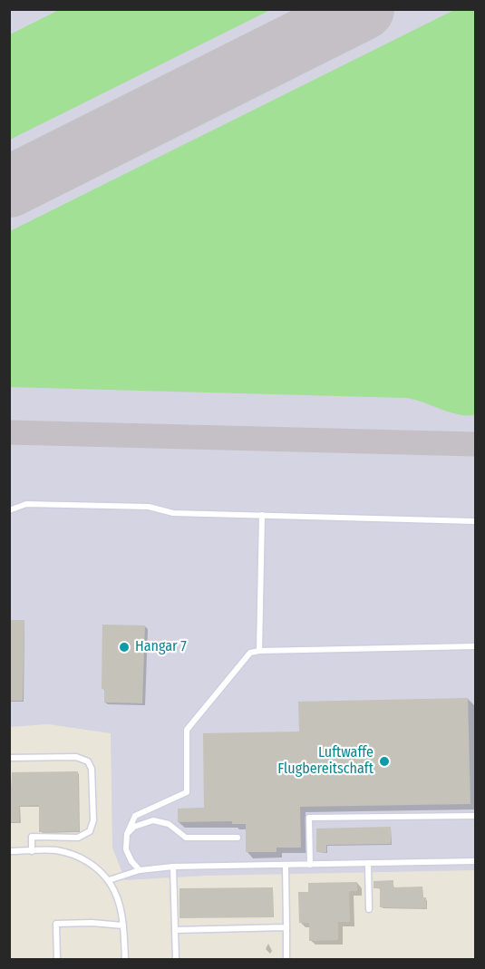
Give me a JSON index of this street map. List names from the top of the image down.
{
  "places": ["Hangar 7", "Luftwaffe Flugbereitschaft"]
}
